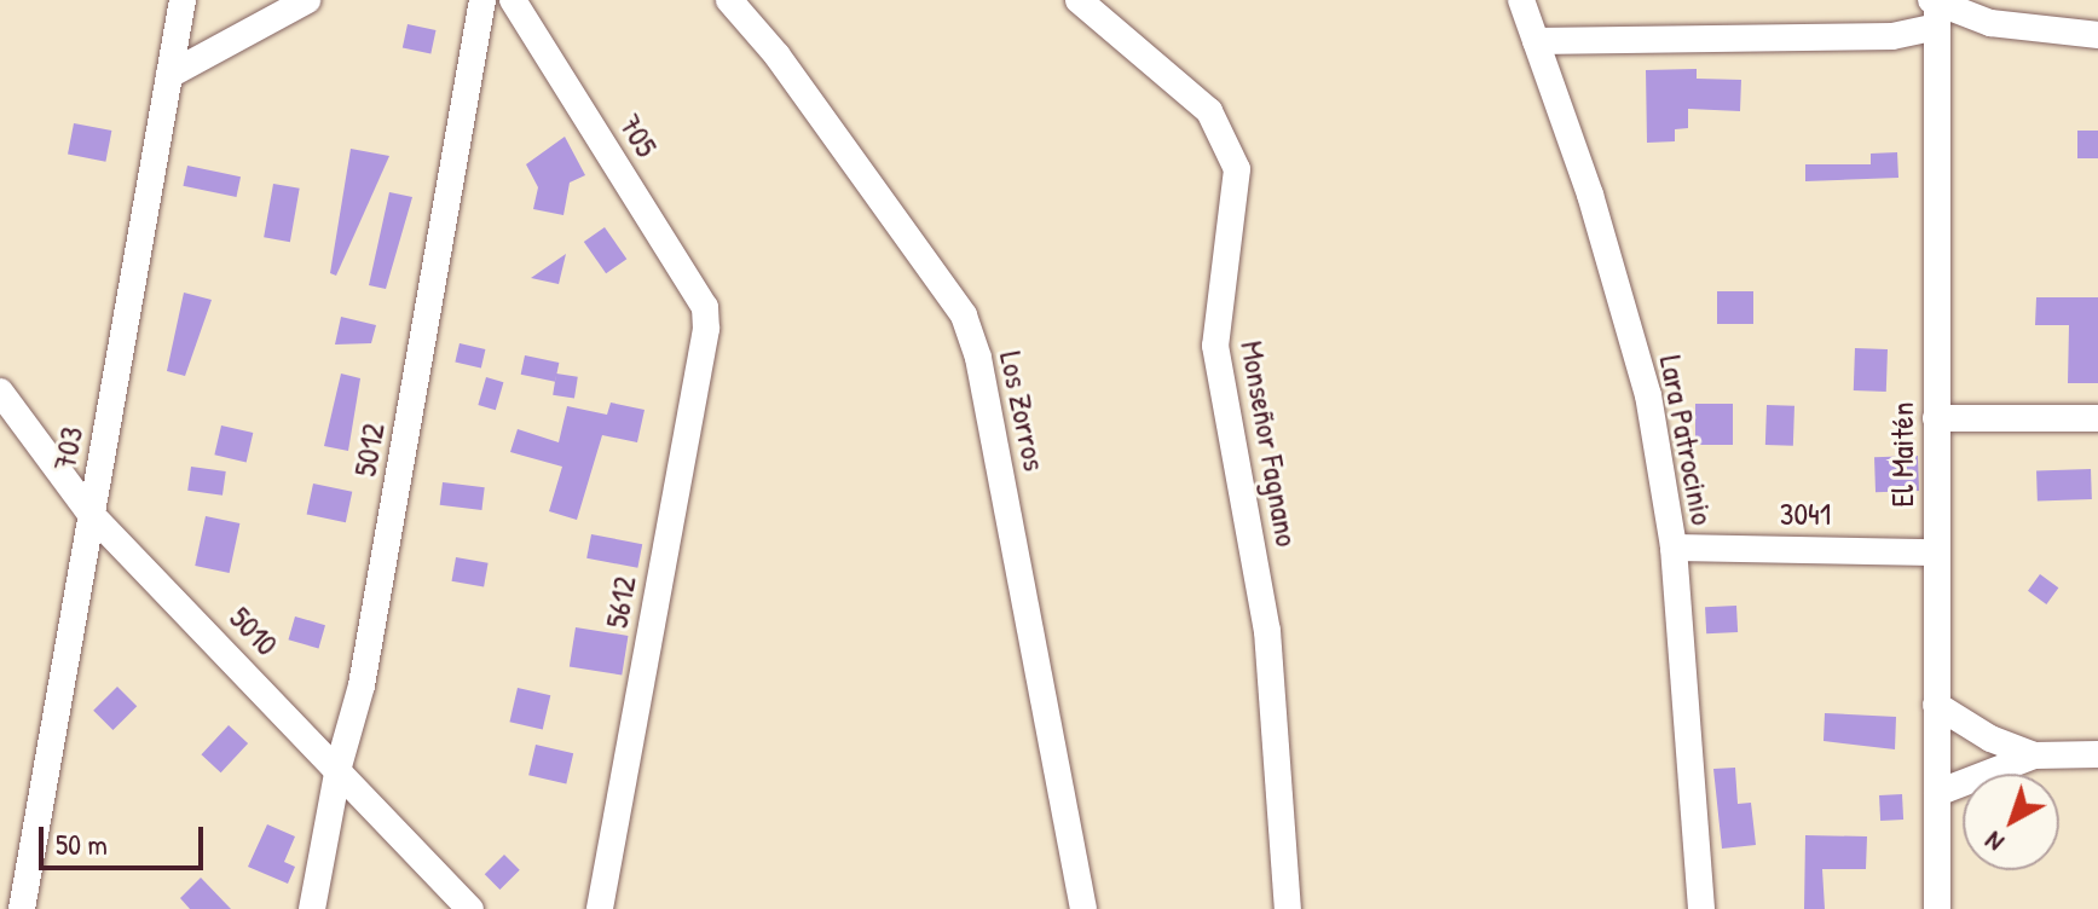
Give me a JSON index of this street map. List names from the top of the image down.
{
  "streets": {
    "street": [
      "705",
      "Los Zorros",
      "Lara Patrocinio",
      "Monseñor Fagnano",
      "703",
      "5012",
      "El Maitén",
      "3041",
      "5612",
      "5010"
    ]
  },
  "crossings": [
    ["705", "5612"],
    ["Lara Patrocinio", "3041"],
    ["703", "5010"],
    ["5012", "5010"],
    ["El Maitén", "3041"]
  ],
  "scale_bar": "50 m",
  "north": "bottom left"
}
